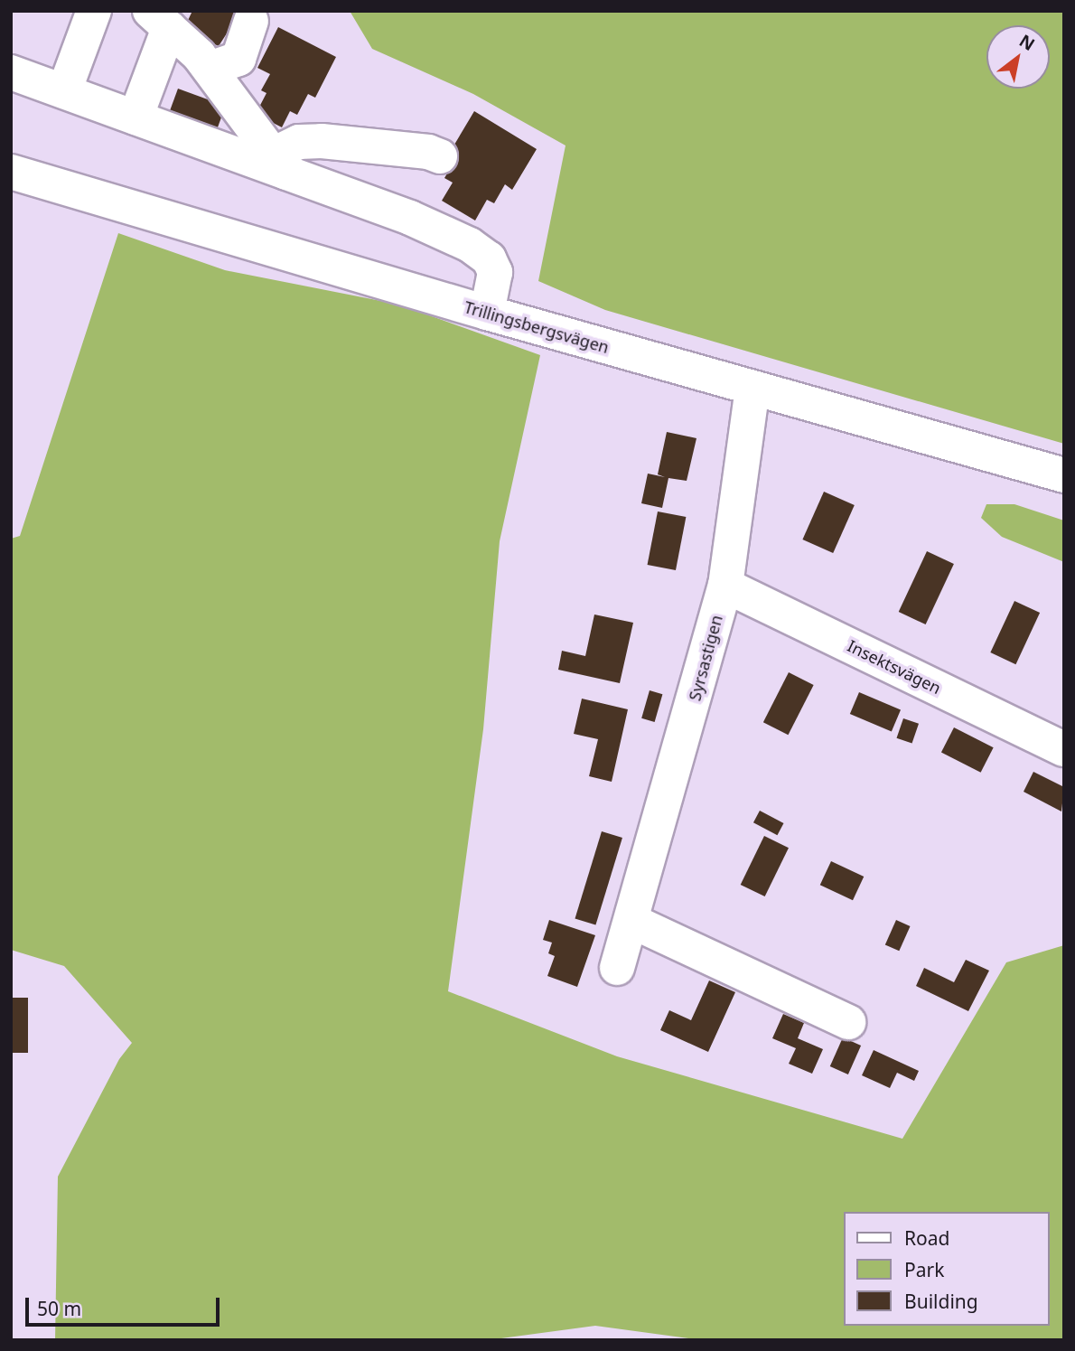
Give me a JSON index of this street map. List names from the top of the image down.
{
  "streets": {
    "street": ["Trillingsbergsvägen", "Syrsastigen", "Insektsvägen"]
  },
  "crossings": [
    ["Trillingsbergsvägen", "Syrsastigen"],
    ["Syrsastigen", "Insektsvägen"]
  ],
  "legend": ["Road", "Park", "Building"],
  "scale_bar": "50 m",
  "north": "top right"
}
